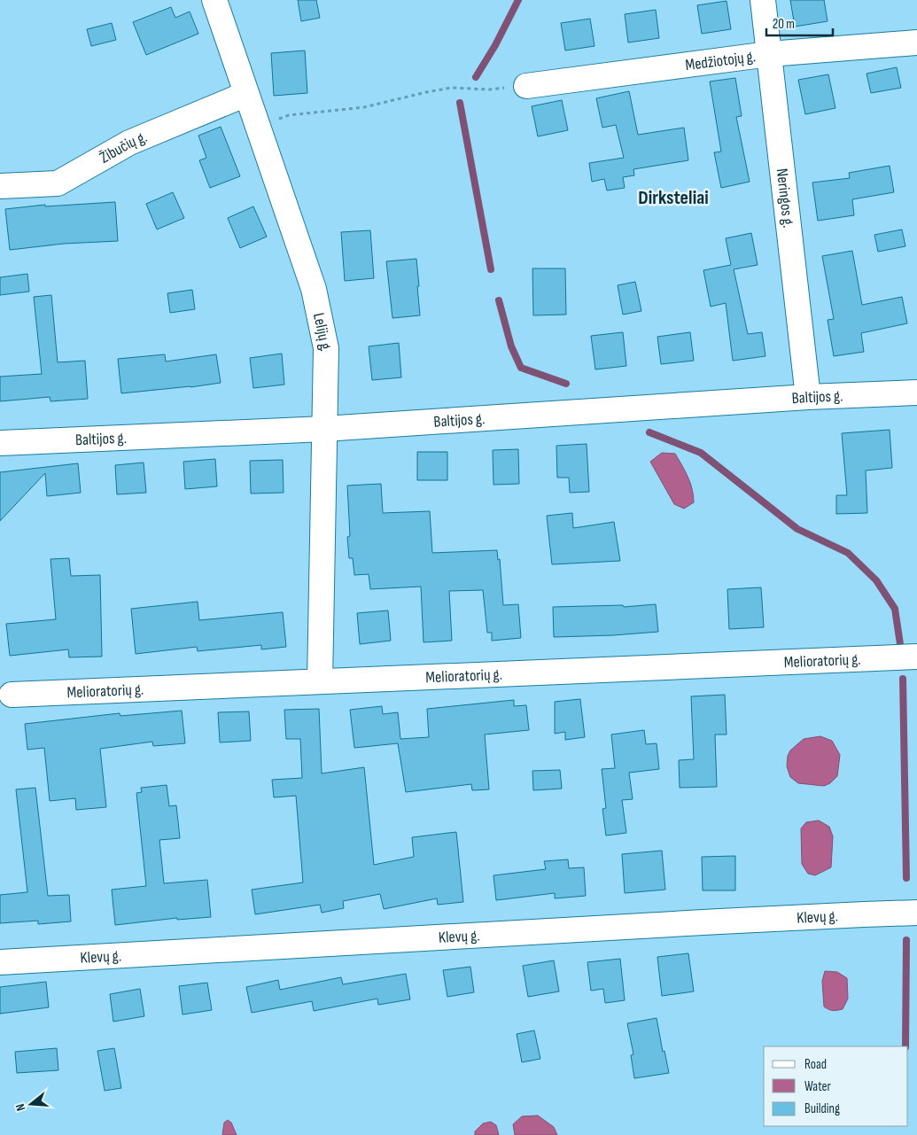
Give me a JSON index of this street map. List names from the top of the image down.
{
  "streets": {
    "street": [
      "Medžiotojų g.",
      "Žibučių g.",
      "Neringos g.",
      "Lelijų g.",
      "Baltijos g.",
      "Melioratorių g.",
      "Klevų g."
    ]
  },
  "crossings": [
    ["Medžiotojų g.", "Neringos g."],
    ["Žibučių g.", "Lelijų g."],
    ["Neringos g.", "Baltijos g."],
    ["Lelijų g.", "Baltijos g."],
    ["Lelijų g.", "Melioratorių g."]
  ],
  "districts": ["Dirksteliai"],
  "legend": ["Road", "Water", "Building"],
  "scale_bar": "20 m",
  "north": "left"
}
